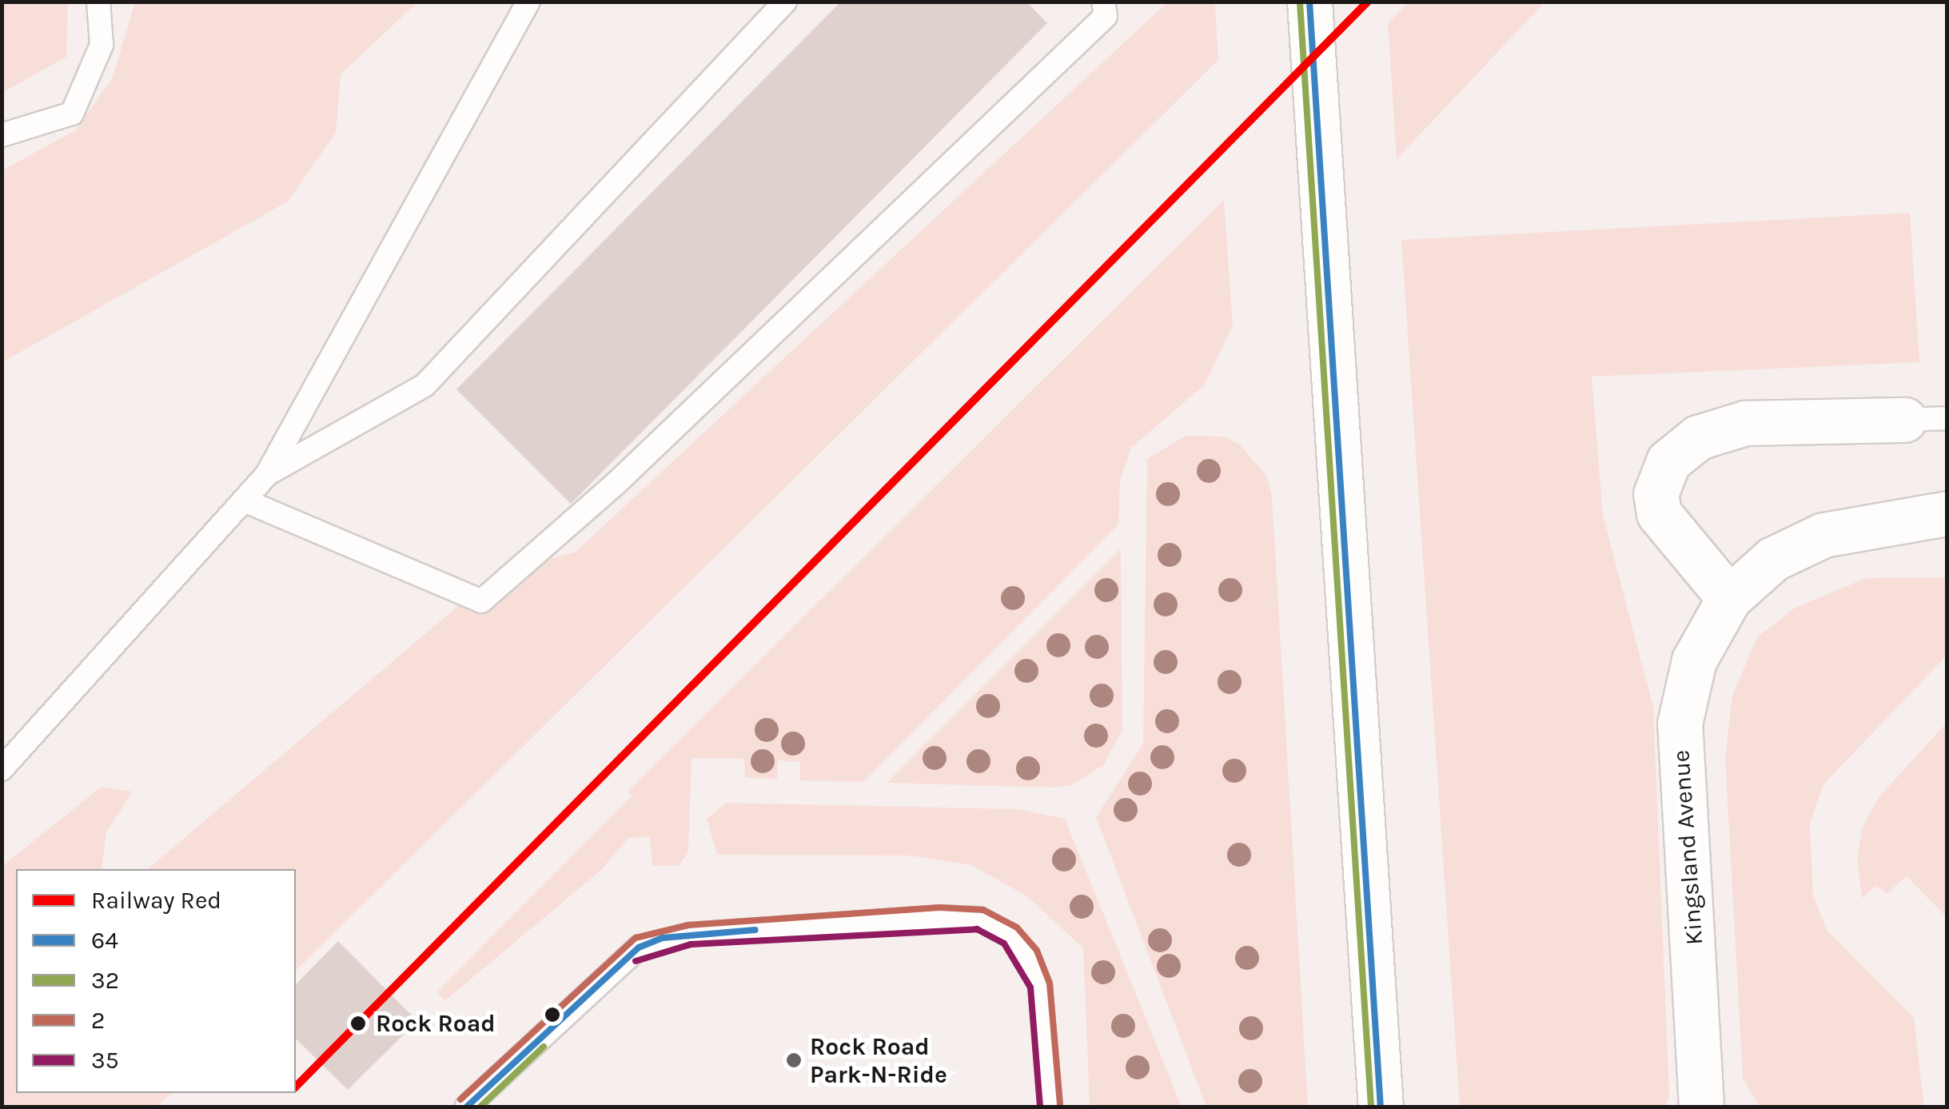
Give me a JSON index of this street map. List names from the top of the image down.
{
  "streets": {
    "street": ["Kingsland Avenue"]
  },
  "places": ["Rock Road", "Rock Road Park-N-Ride"],
  "lines": [
    "rail line Red",
    "transit line 64",
    "transit line 32",
    "transit line 2",
    "transit line 35"
  ],
  "legend": [
    "Railway Red",
    "64",
    "32",
    "2",
    "35"
  ]
}
